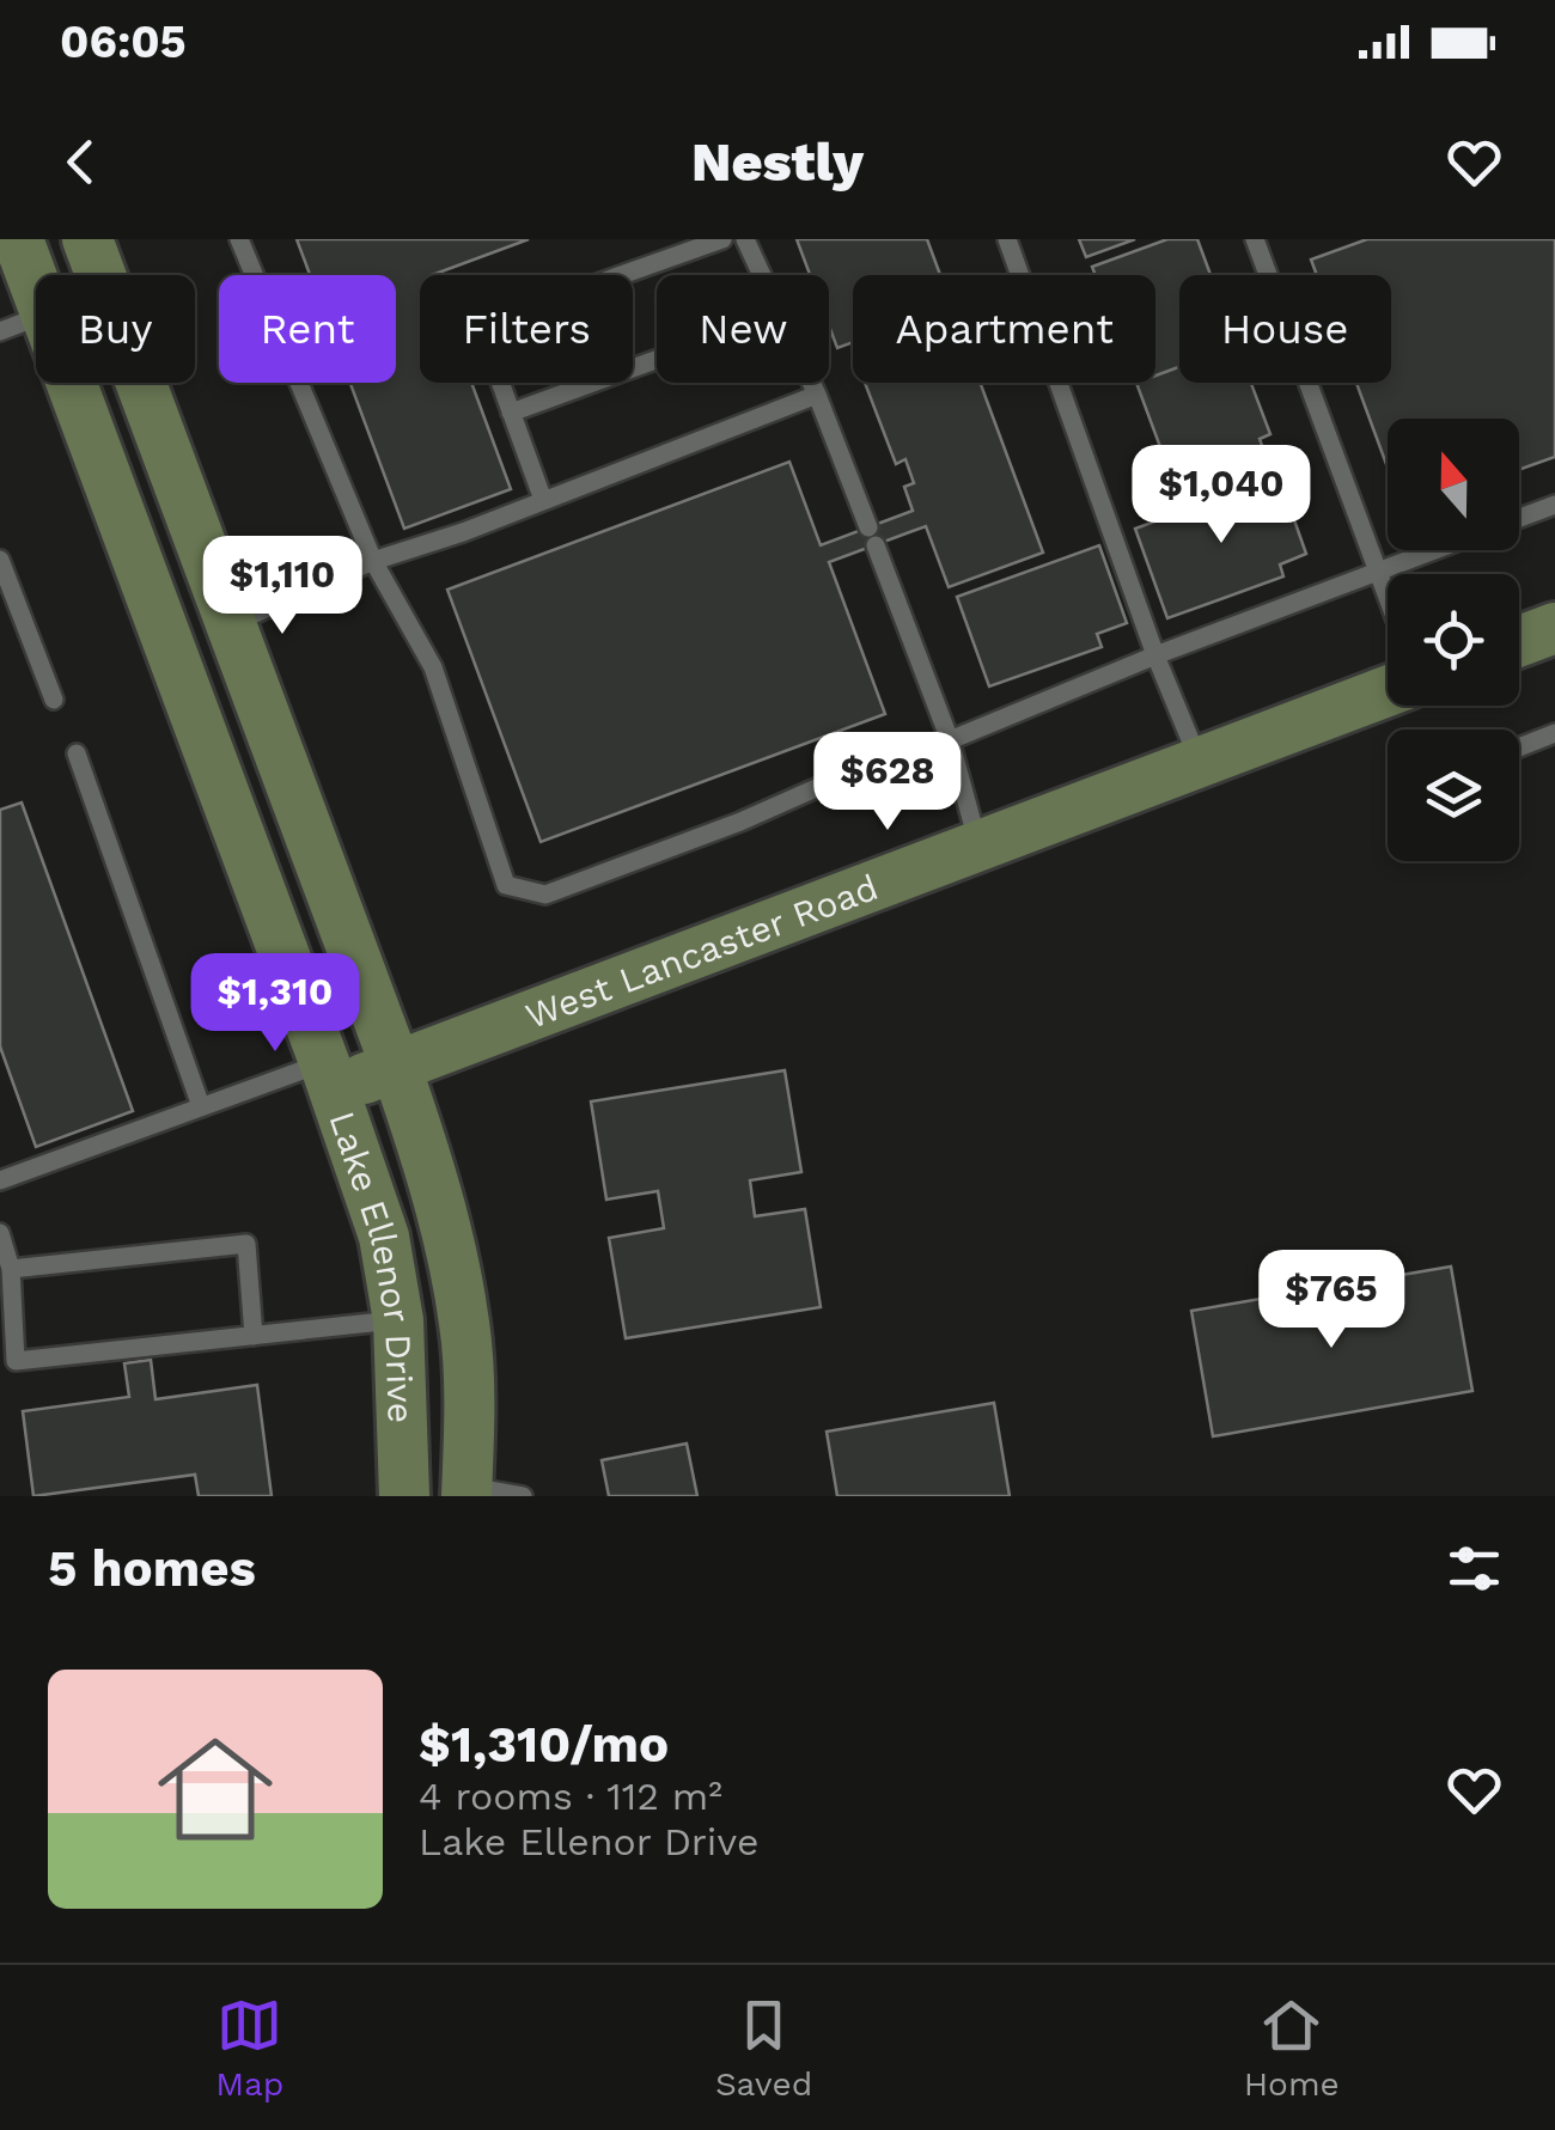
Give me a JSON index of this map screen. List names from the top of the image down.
{
  "streets": {
    "street": ["West Lancaster Road", "Lake Ellenor Drive"]
  },
  "crossings": [
    ["West Lancaster Road", "Lake Ellenor Drive"]
  ],
  "north": "top",
  "page": {
    "status": "06:05",
    "header": "Nestly",
    "chip": [
      "Buy",
      "Rent",
      "Filters",
      "New",
      "Apartment",
      "House"
    ],
    "price": [
      "$1,040",
      "$1,110",
      "$628",
      "$1,310",
      "$765"
    ],
    "heading": "5 homes",
    "list": [
      {
        "name": "$1,310/mo",
        "note": "4 rooms · 112 m² · Lake Ellenor Drive"
      }
    ],
    "tabs": ["Map", "Saved", "Home"]
  }
}
